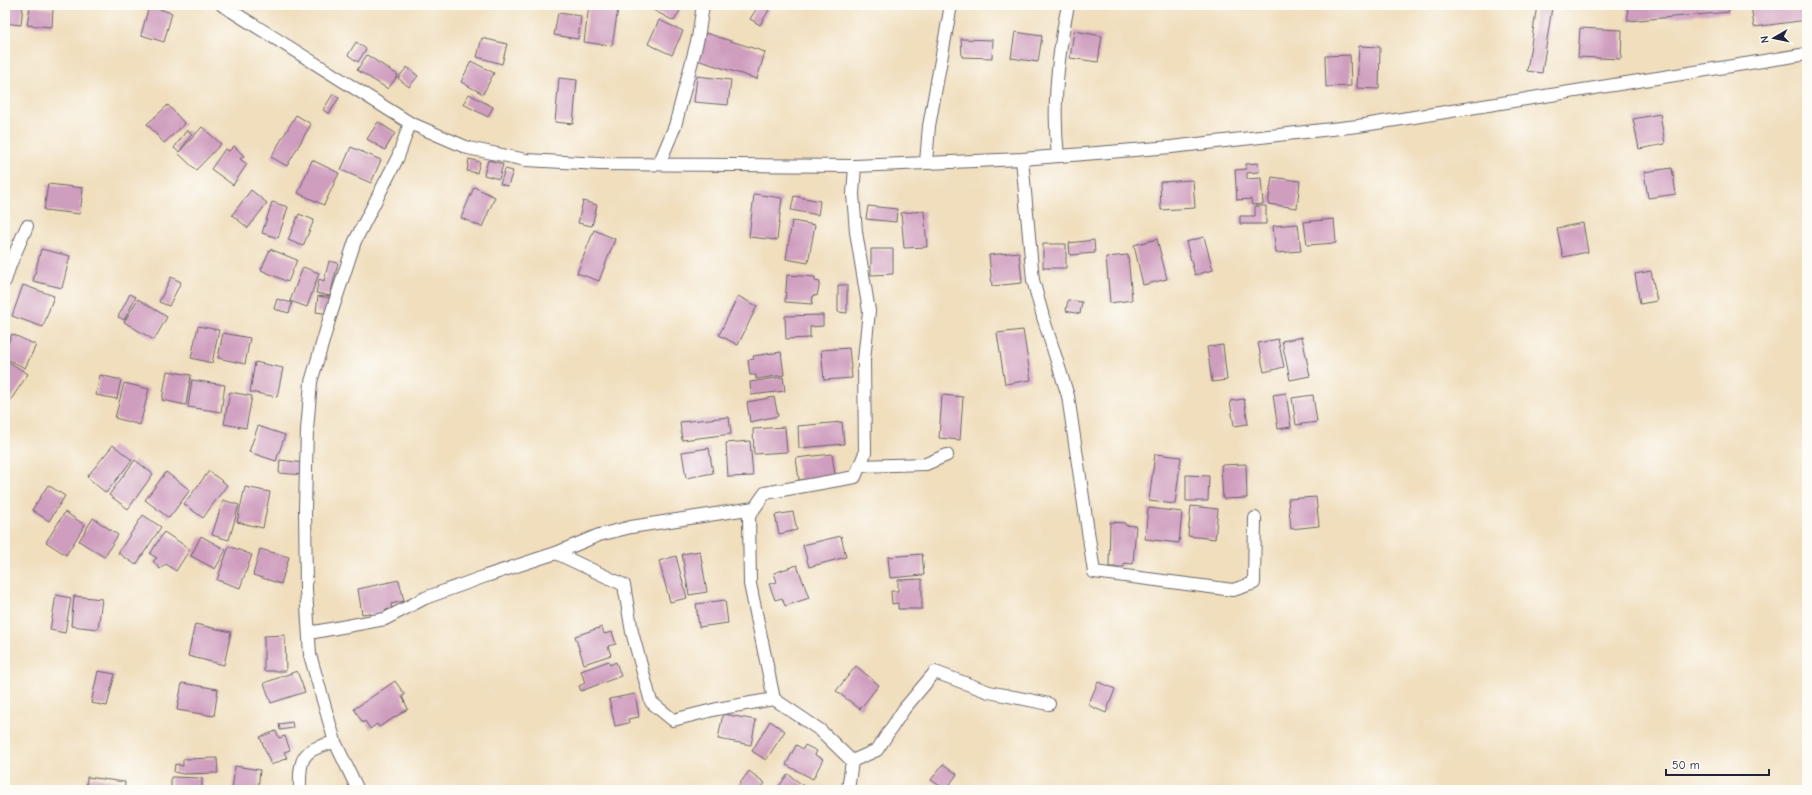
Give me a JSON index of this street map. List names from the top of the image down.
{
  "scale_bar": "50 m",
  "north": "left"
}
